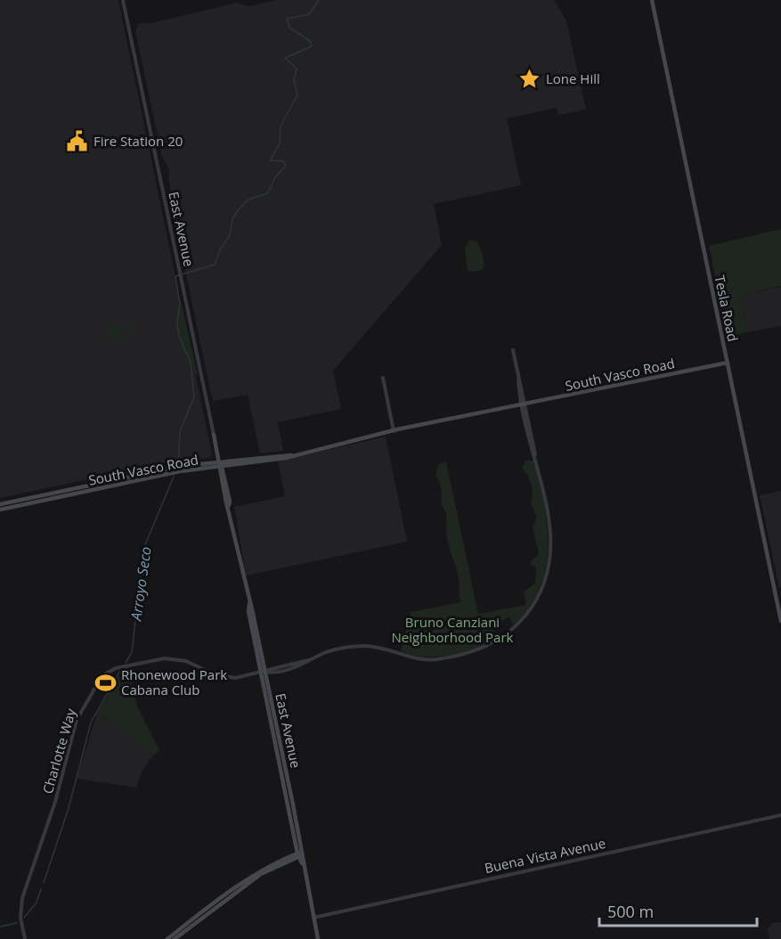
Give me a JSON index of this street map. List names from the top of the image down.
{
  "streets": {
    "main road": ["East Avenue", "Tesla Road", "South Vasco Road"],
    "street": ["Charlotte Way", "Buena Vista Avenue"]
  },
  "crossings": [
    ["East Avenue", "South Vasco Road"],
    ["East Avenue", "Charlotte Way"],
    ["East Avenue", "Buena Vista Avenue"],
    ["Tesla Road", "South Vasco Road"],
    ["South Vasco Road", "Charlotte Way"]
  ],
  "water": ["Arroyo Seco"],
  "parks": ["Bruno Canziani Neighborhood Park"],
  "places": {
    "place": ["Lone Hill"],
    "public building": ["Fire Station 20"],
    "sports": ["Rhonewood Park Cabana Club"]
  },
  "scale_bar": "500 m"
}
